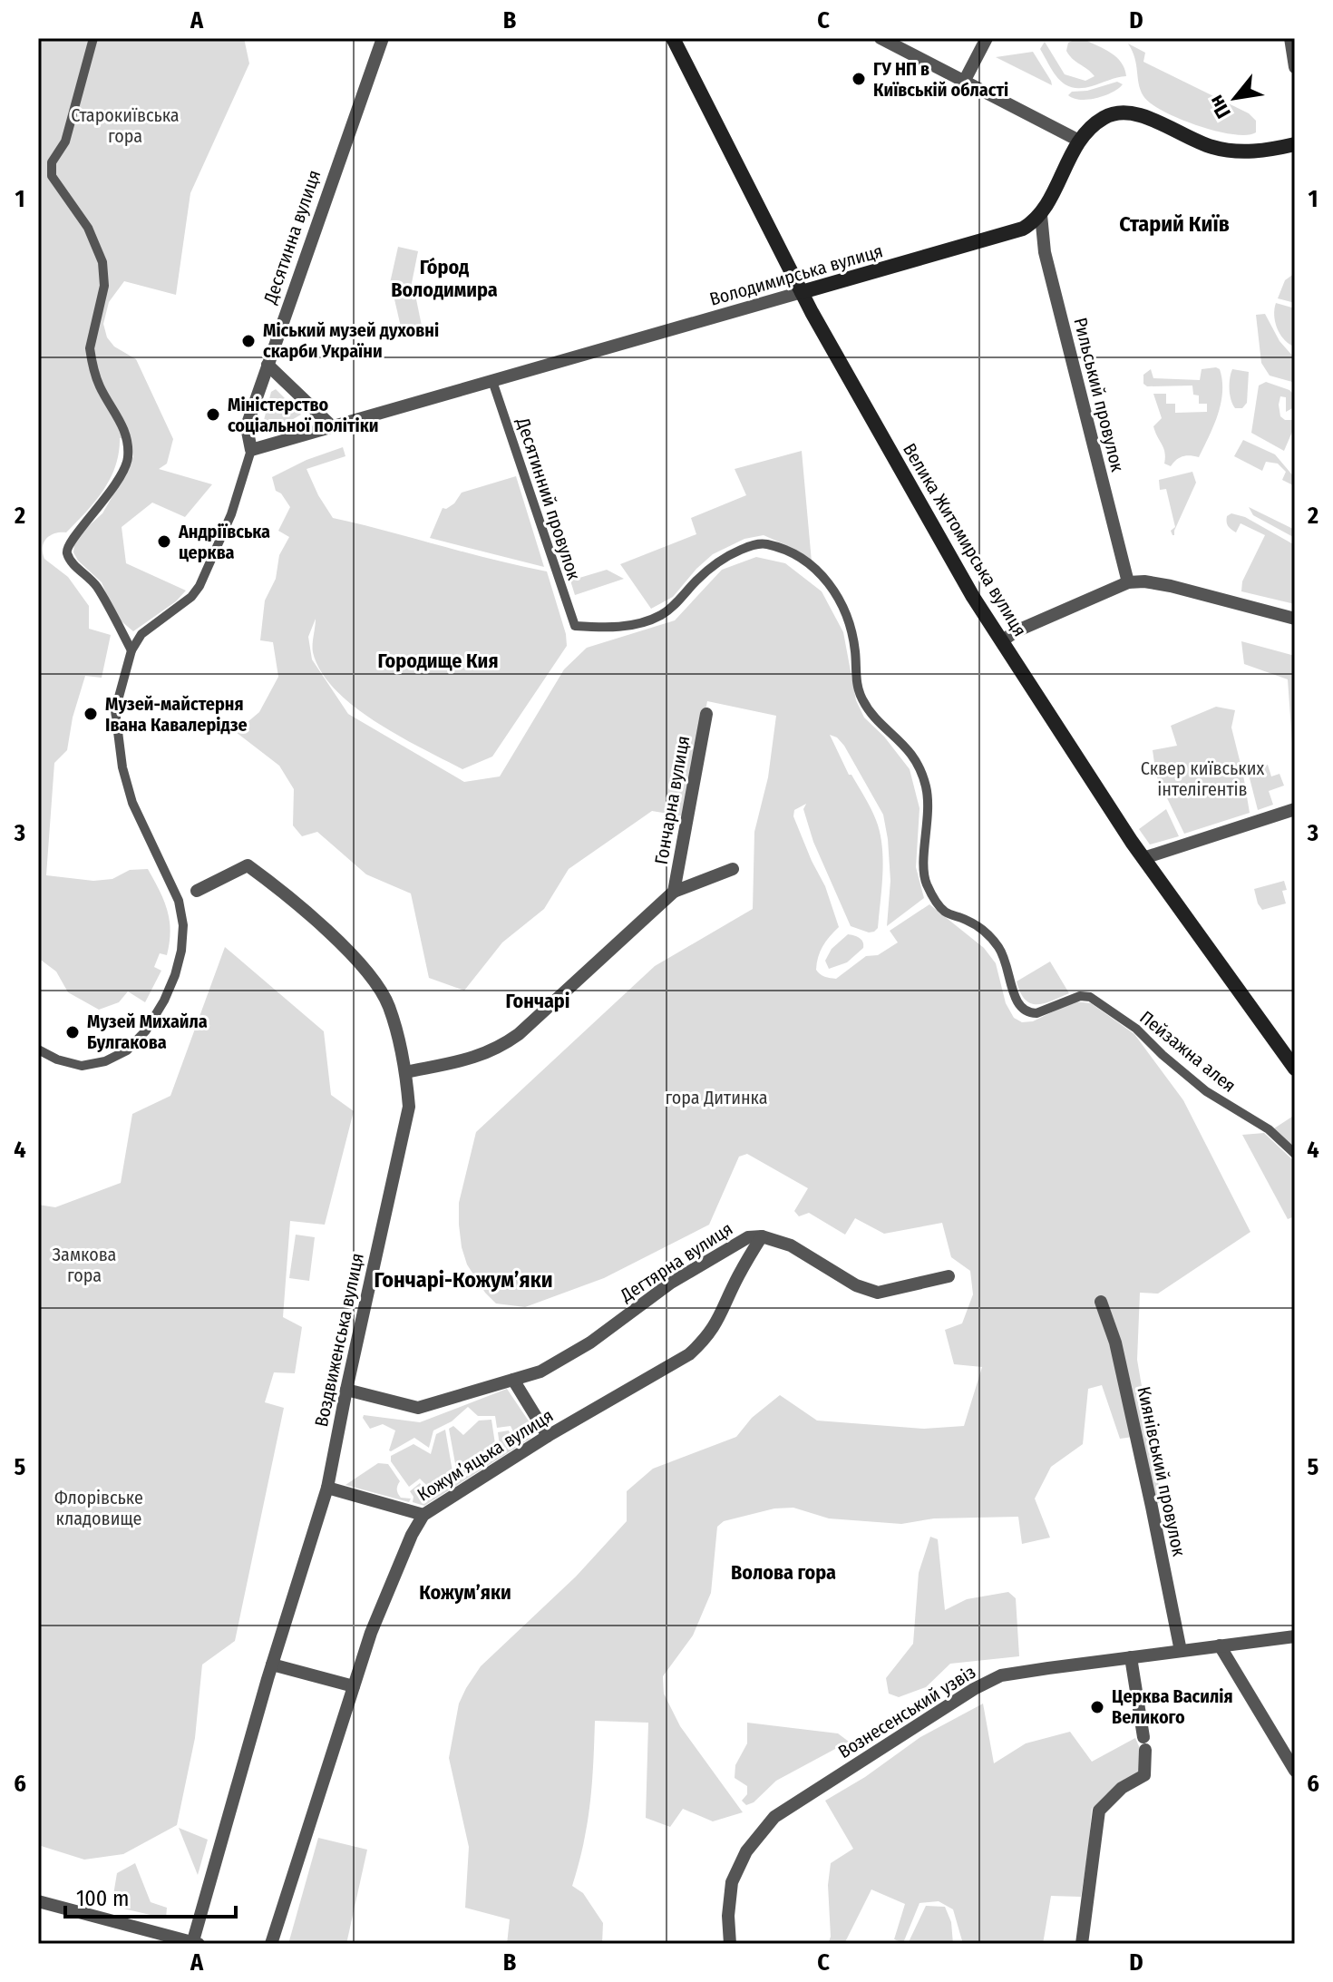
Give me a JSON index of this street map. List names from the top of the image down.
{
  "streets": {
    "main road": ["Володимирська вулиця", "Велика Житомирська вулиця"],
    "street": [
      "Десятинна вулиця",
      "Рильський провулок",
      "Десятинний провулок",
      "Гончарна вулиця",
      "Пейзажна алея",
      "Дегтярна вулиця",
      "Воздвиженська вулиця",
      "Кожумʼяцька вулиця",
      "Киянівський провулок",
      "Вознесенський узвіз"
    ]
  },
  "crossings": [
    ["Десятинна вулиця", "Володимирська вулиця"],
    ["Володимирська вулиця", "Рильський провулок"],
    ["Володимирська вулиця", "Десятинний провулок"],
    ["Володимирська вулиця", "Велика Житомирська вулиця"],
    ["Десятинний провулок", "Пейзажна алея"],
    ["Гончарна вулиця", "Воздвиженська вулиця"],
    ["Дегтярна вулиця", "Воздвиженська вулиця"],
    ["Дегтярна вулиця", "Кожумʼяцька вулиця"],
    ["Киянівський провулок", "Вознесенський узвіз"]
  ],
  "districts": [
    "Старий Київ",
    "Го́род Володимира",
    "Городище Кия",
    "Гончарі",
    "Гончарі-Кожумʼяки",
    "Волова гора",
    "Кожумʼяки"
  ],
  "parks": [
    "Старокиївська гора",
    "Сквер київських інтелігентів",
    "гора Дитинка",
    "Замкова гора",
    "Флорівське кладовище"
  ],
  "places": [
    "ГУ НП в Київській області",
    "Міський музей духовні скарби України",
    "Міністерство соціальної політіки",
    "Андріївська церква",
    "Музей-майстерня Івана Кавалерідзе",
    "Музей Михайла Булгакова",
    "Церква Василія Великого"
  ],
  "scale_bar": "100 m",
  "north": "bottom left",
  "grid": {
    "columns": [
      "A",
      "B",
      "C",
      "D"
    ],
    "rows": [
      "1",
      "2",
      "3",
      "4",
      "5",
      "6"
    ]
  }
}
